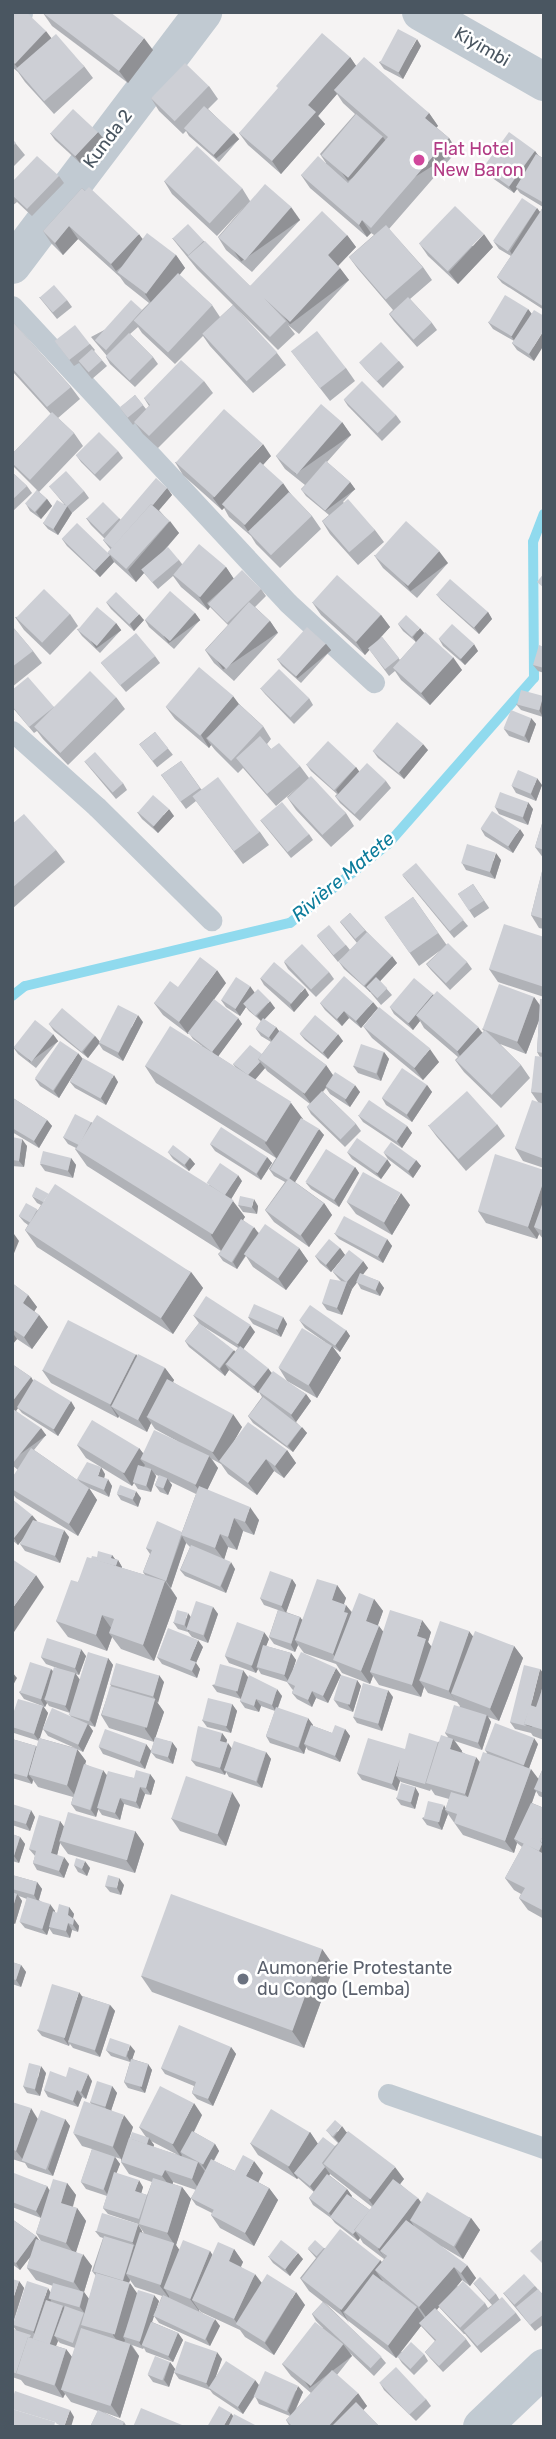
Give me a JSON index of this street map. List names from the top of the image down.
{
  "streets": {
    "street": ["Kiyimbi", "Kunda 2"]
  },
  "water": ["Rivière Matete"],
  "places": ["Flat Hotel New Baron", "Aumonerie Protestante du Congo (Lemba)"]
}
